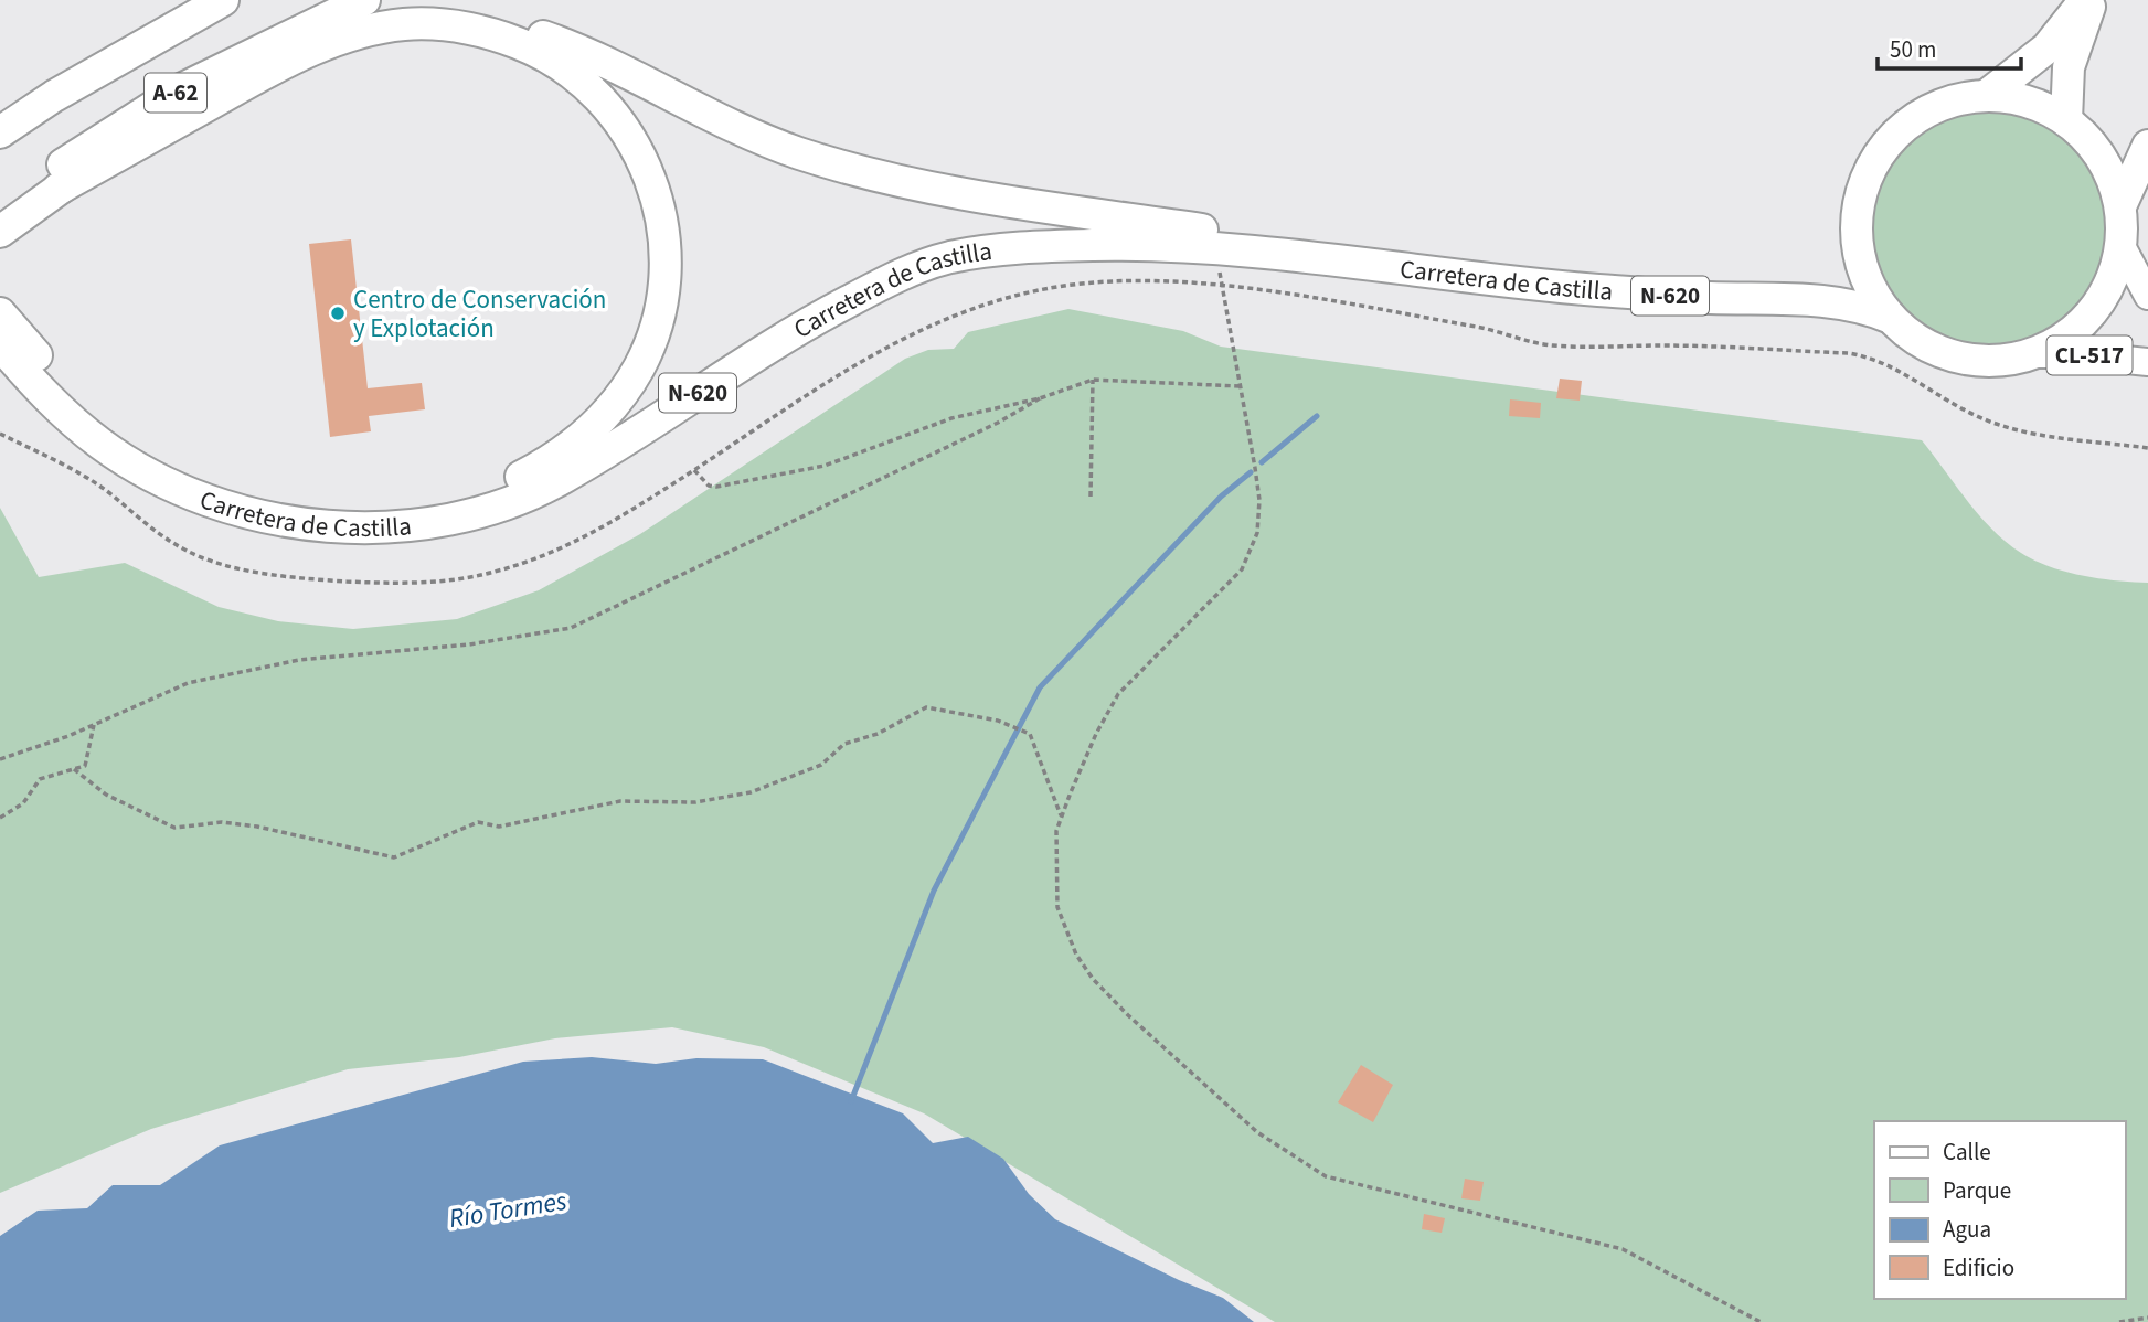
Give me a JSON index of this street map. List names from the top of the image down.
{
  "streets": {
    "highway": ["A-62", "Carretera de Castilla", "N-620"],
    "main road": ["CL-517"]
  },
  "crossings": [
    ["Carretera de Castilla", "N-620"],
    ["Carretera de Castilla", "CL-517"],
    ["N-620", "CL-517"]
  ],
  "water": ["Río Tormes"],
  "places": ["Centro de Conservación y Explotación"],
  "legend": [
    "Calle",
    "Parque",
    "Agua",
    "Edificio"
  ],
  "scale_bar": "50 m"
}
